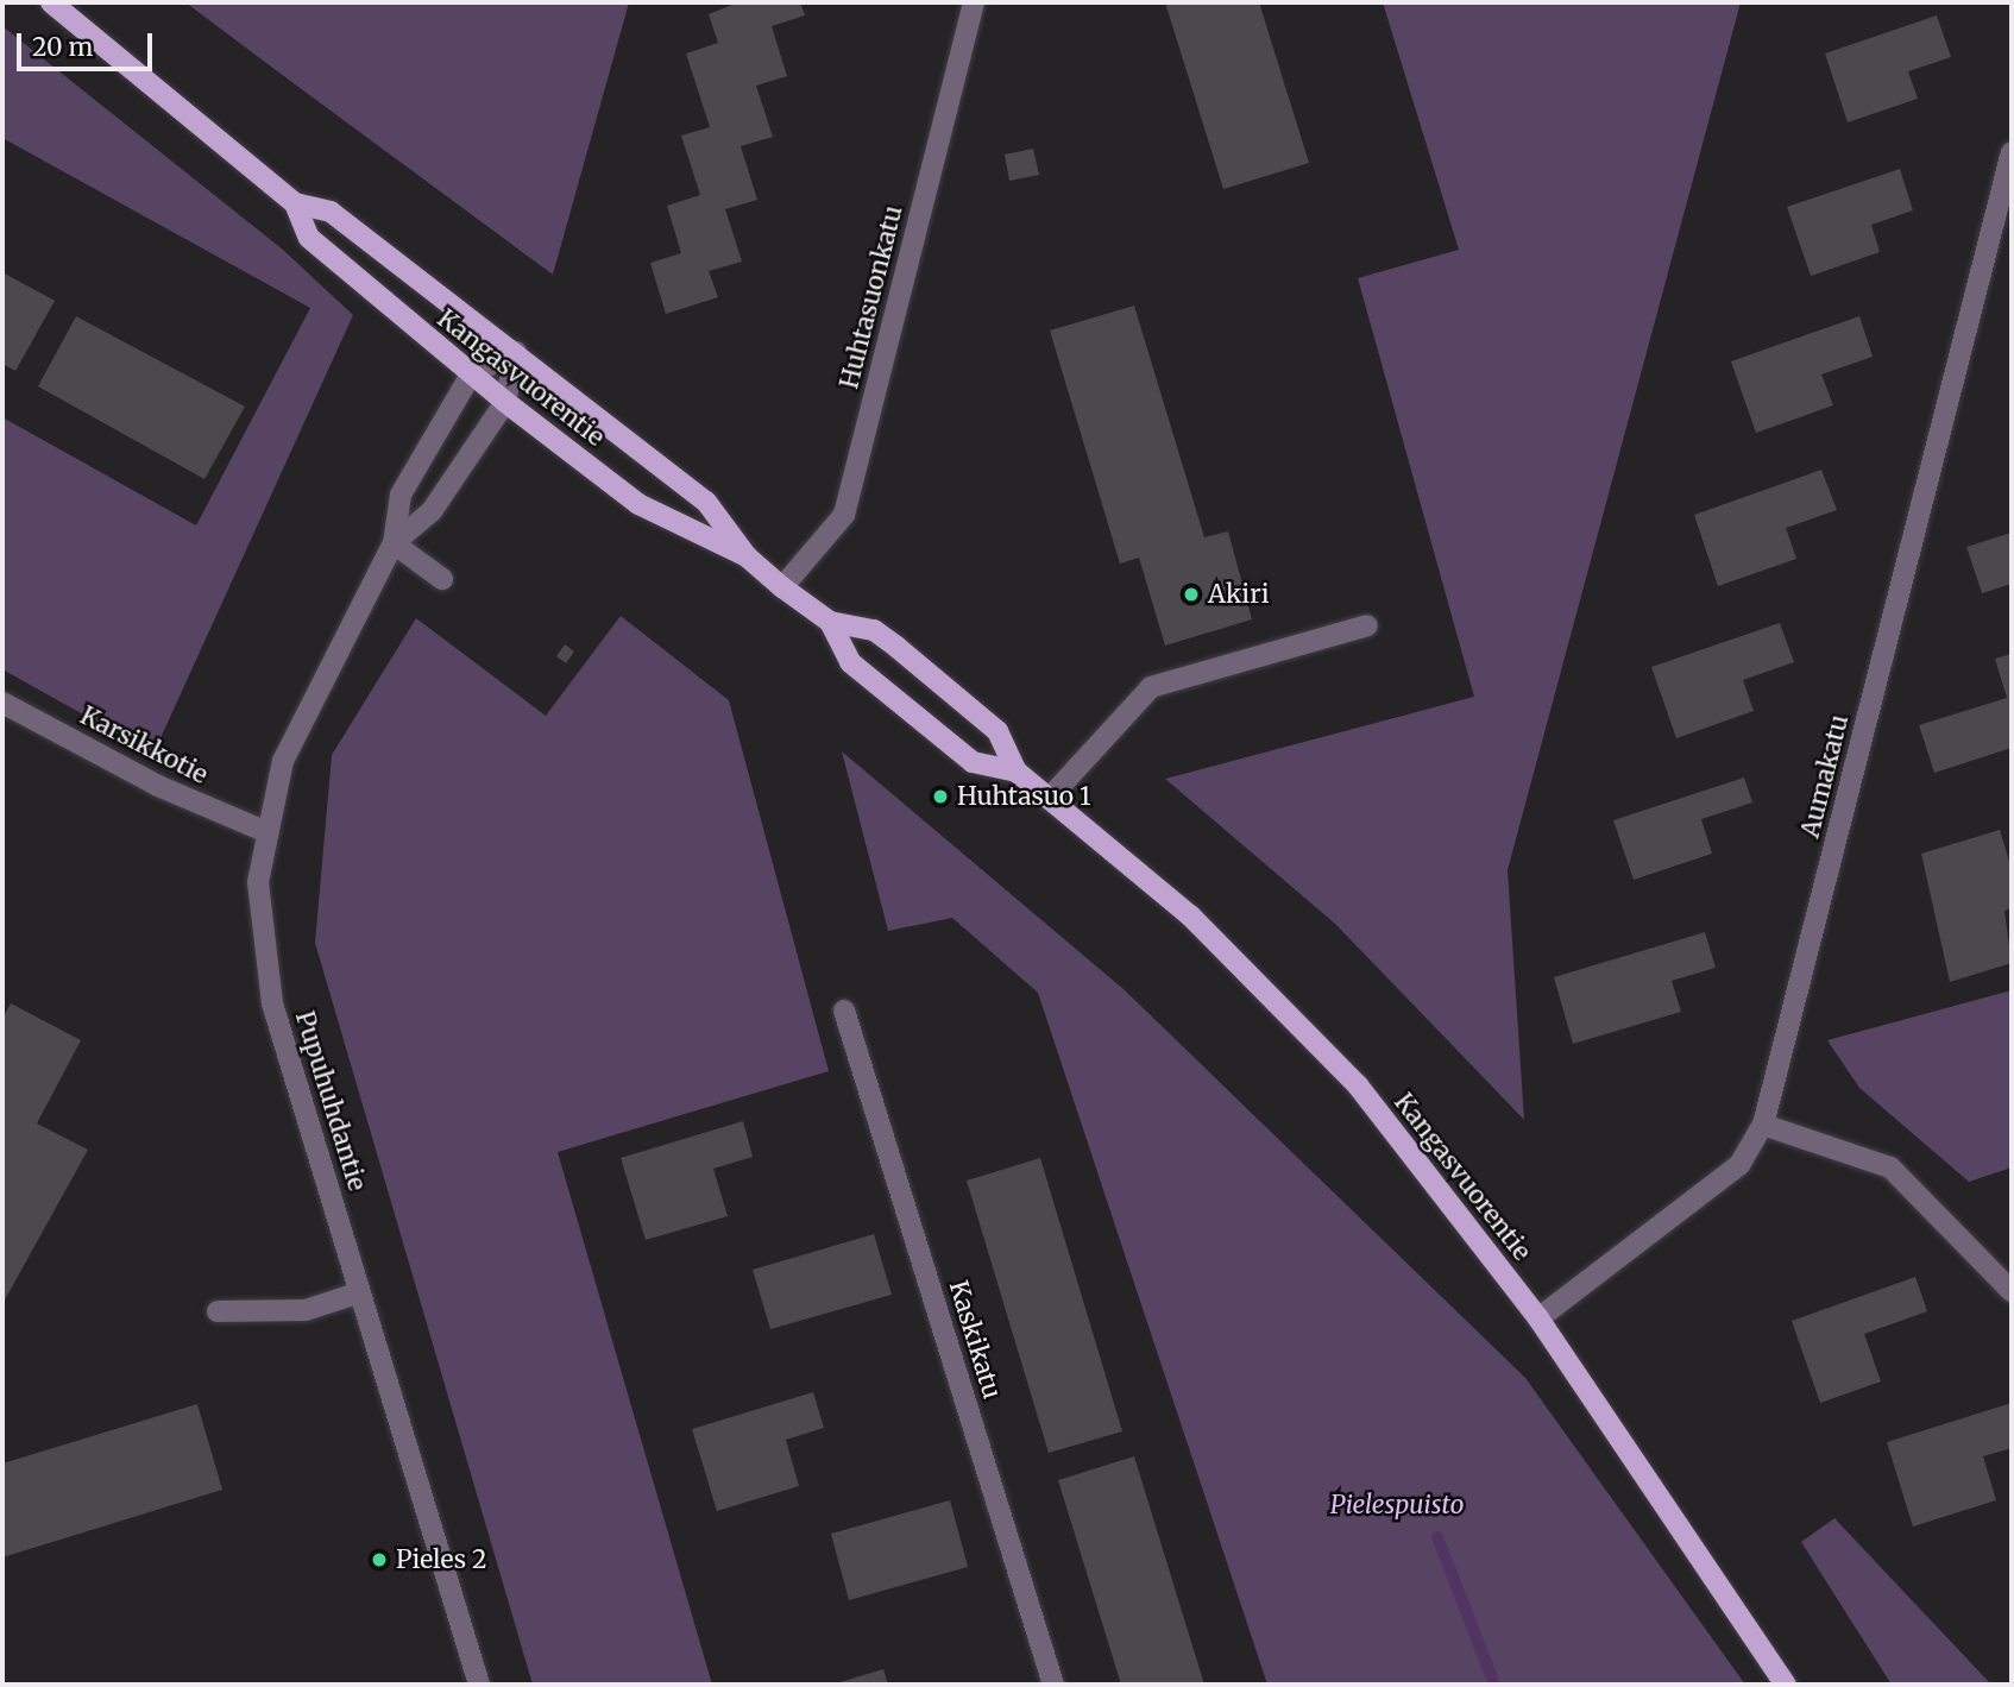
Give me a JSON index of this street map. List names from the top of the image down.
{
  "streets": {
    "main road": ["Kangasvuorentie"],
    "street": [
      "Huhtasuonkatu",
      "Karsikkotie",
      "Aumakatu",
      "Pupuhuhdantie",
      "Kaskikatu"
    ]
  },
  "crossings": [
    ["Huhtasuonkatu", "Kangasvuorentie"],
    ["Kangasvuorentie", "Aumakatu"],
    ["Kangasvuorentie", "Pupuhuhdantie"],
    ["Karsikkotie", "Pupuhuhdantie"]
  ],
  "parks": ["Pielespuisto"],
  "places": ["Akiri", "Huhtasuo 1", "Pieles 2"],
  "scale_bar": "20 m"
}
